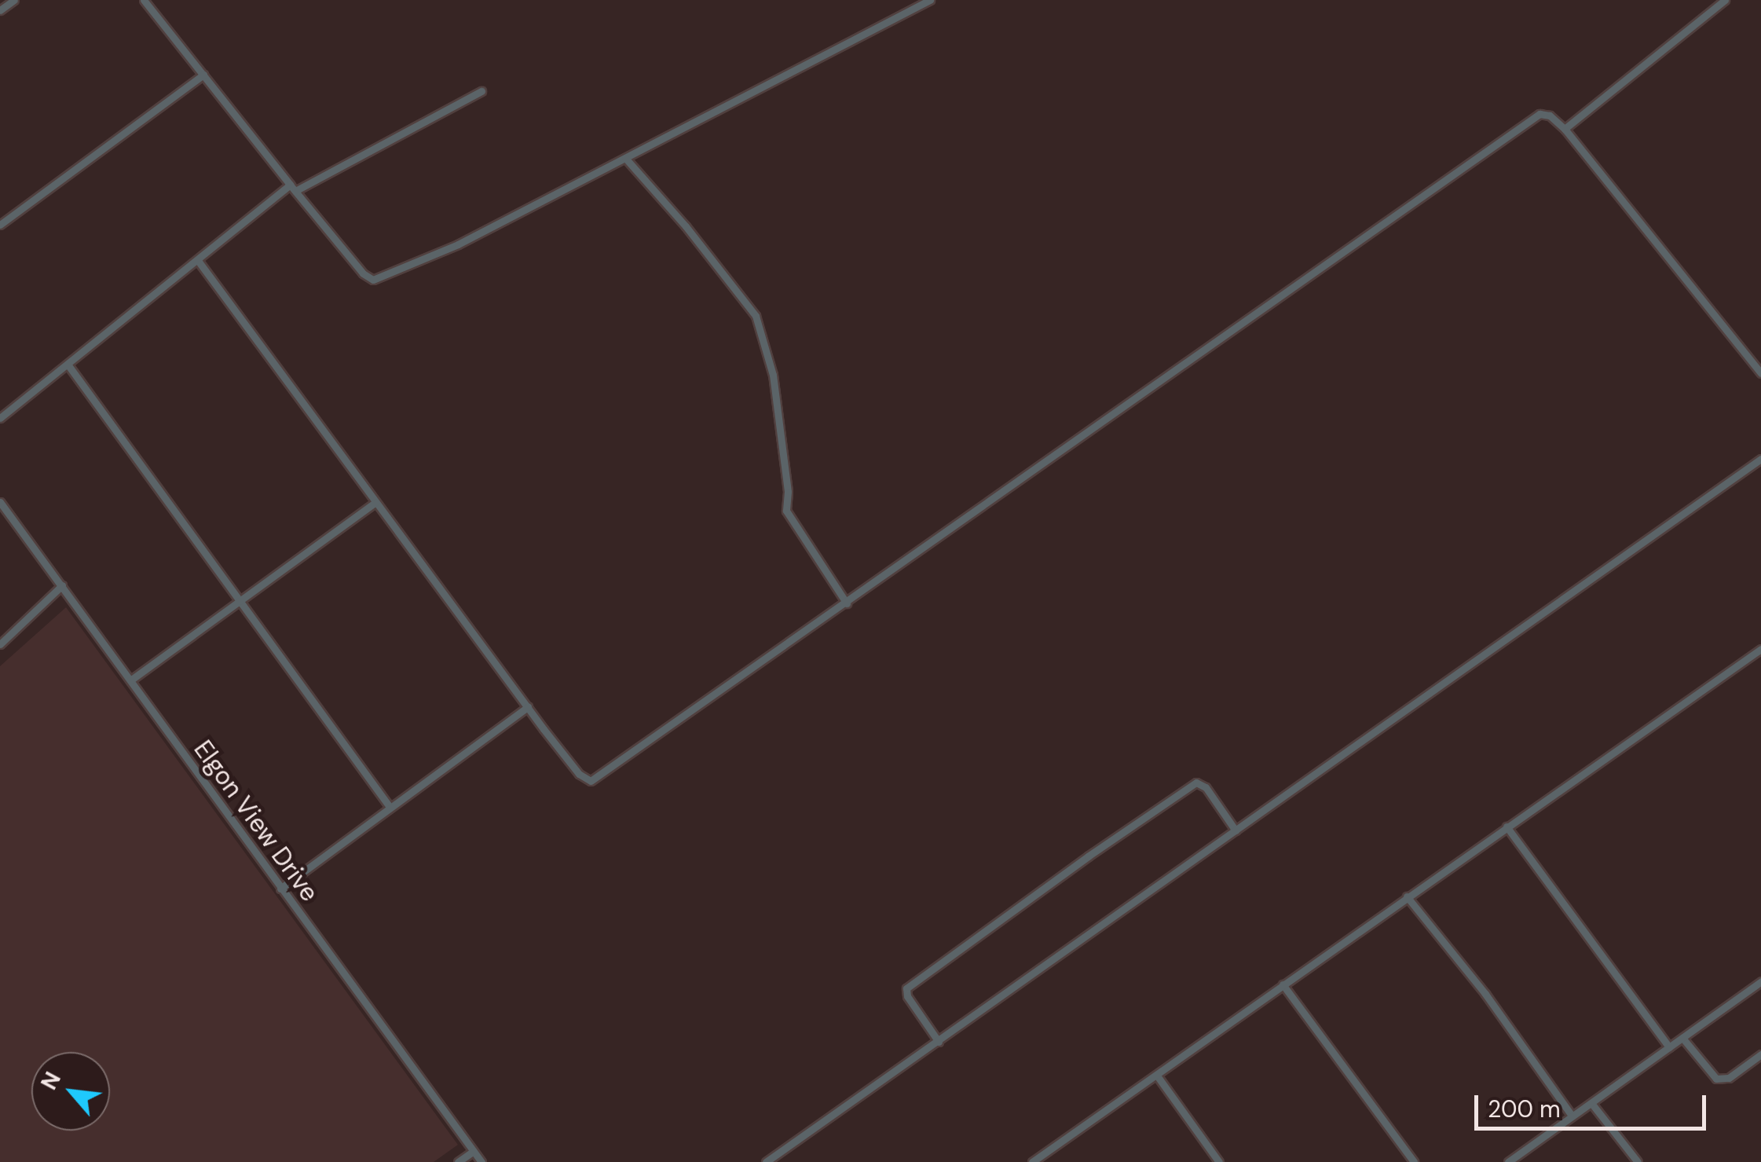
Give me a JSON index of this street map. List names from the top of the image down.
{
  "streets": {
    "street": ["Elgon View Drive"]
  },
  "scale_bar": "200 m",
  "north": "top left"
}
